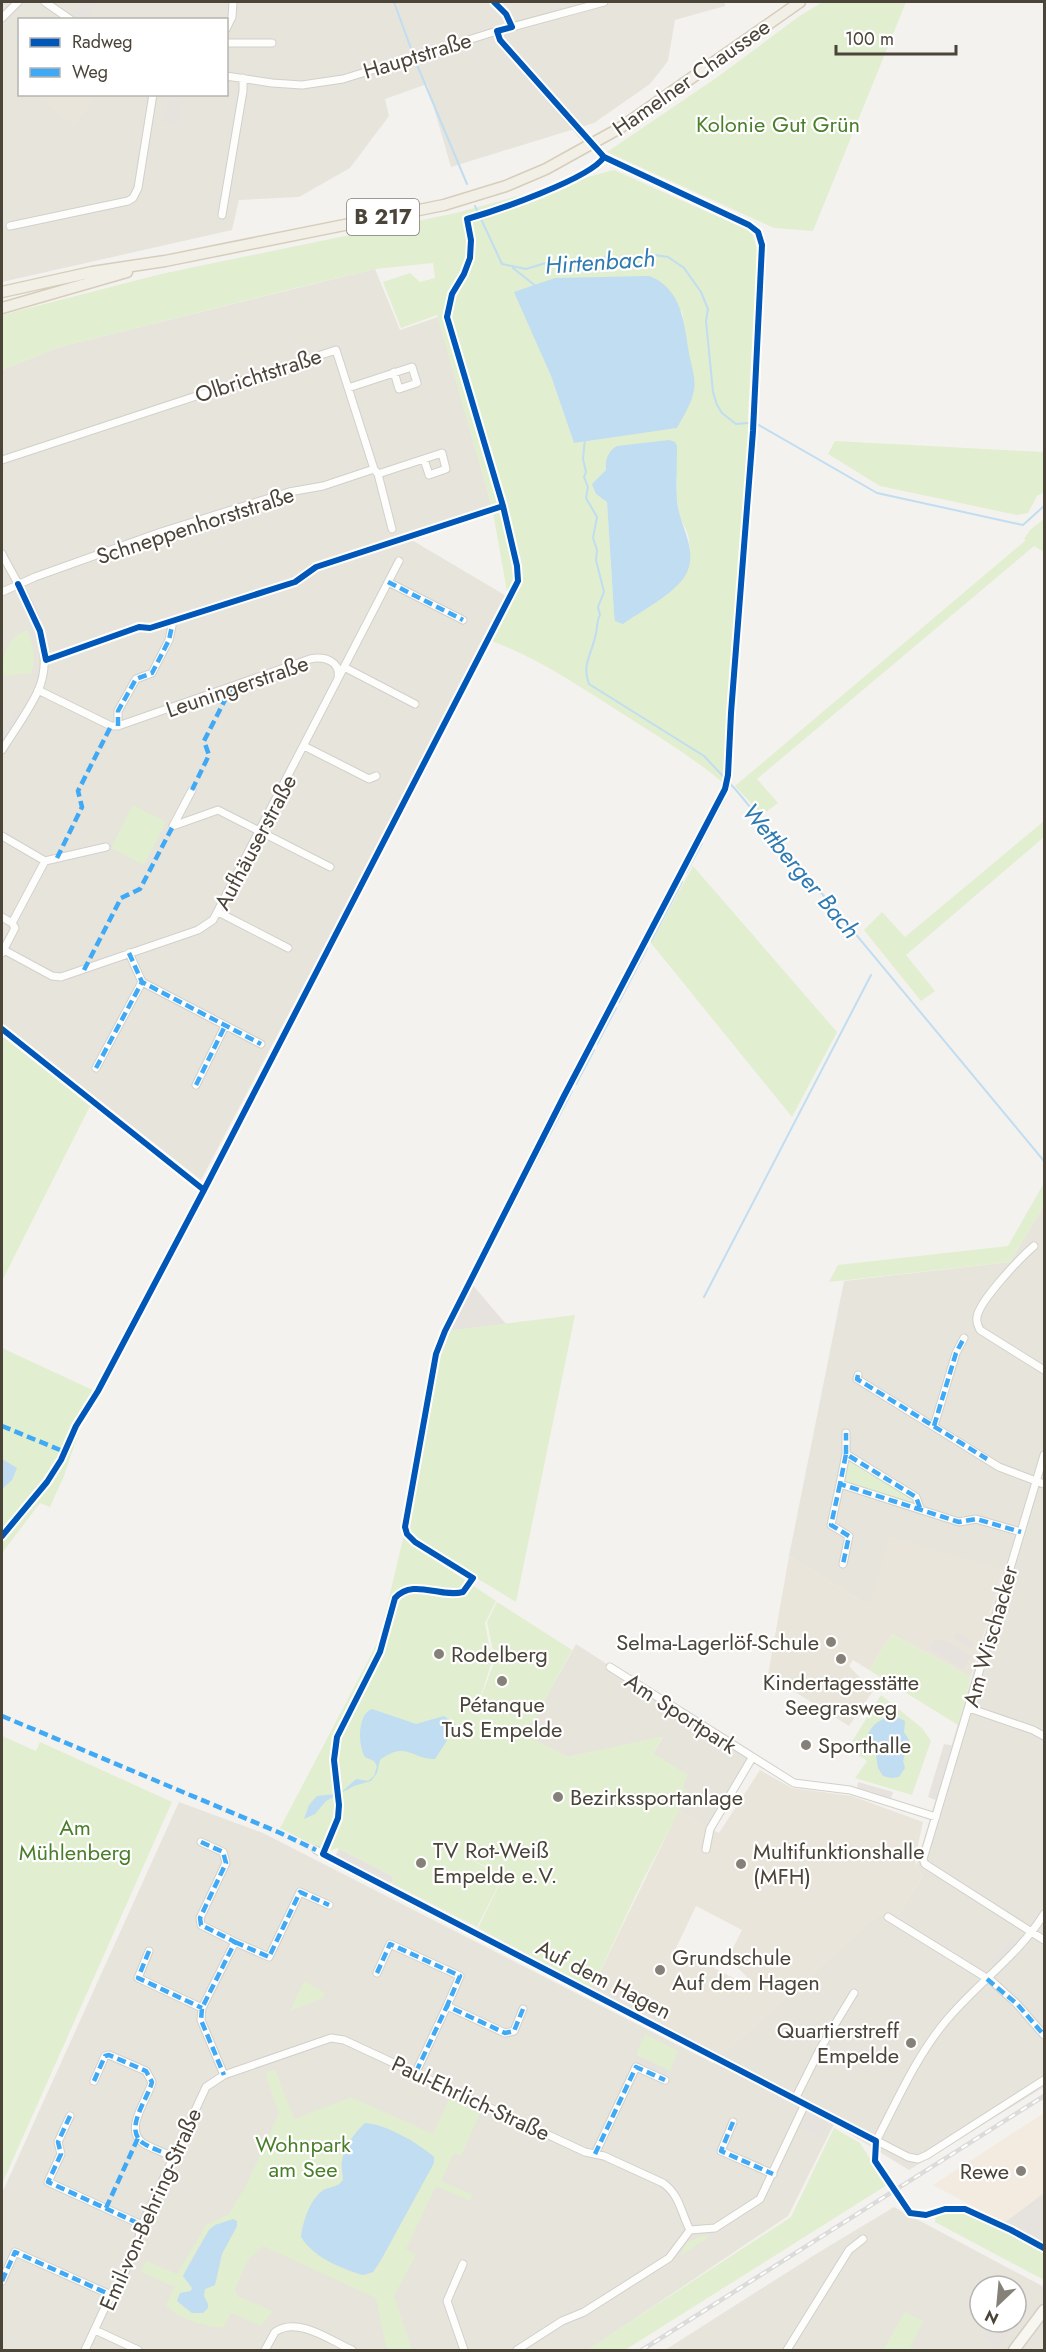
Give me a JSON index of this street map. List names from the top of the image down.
{
  "streets": {
    "main road": ["Hamelner Chaussee", "B 217"],
    "street": [
      "Hauptstraße",
      "Olbrichtstraße",
      "Schneppenhorststraße",
      "Leuningerstraße",
      "Aufhäuserstraße",
      "Am Wischacker",
      "Am Sportpark",
      "Auf dem Hagen",
      "Paul-Ehrlich-Straße",
      "Emil-von-Behring-Straße"
    ]
  },
  "crossings": [
    ["Olbrichtstraße", "Schneppenhorststraße"],
    ["Leuningerstraße", "Aufhäuserstraße"],
    ["Am Wischacker", "Am Sportpark"],
    ["Paul-Ehrlich-Straße", "Emil-von-Behring-Straße"]
  ],
  "water": ["Hirtenbach", "Wettberger Bach"],
  "parks": ["Kolonie Gut Grün", "Am Mühlenberg", "Wohnpark am See"],
  "places": [
    "Selma-Lagerlöf-Schule",
    "Rodelberg",
    "Kindertagesstätte Seegrasweg",
    "Pétanque TuS Empelde",
    "Sporthalle",
    "Bezirkssportanlage",
    "TV Rot-Weiß Empelde e.V.",
    "Multifunktionshalle (MFH)",
    "Grundschule Auf dem Hagen",
    "Quartierstreff Empelde",
    "Rewe"
  ],
  "legend": ["Radweg", "Weg"],
  "scale_bar": "100 m",
  "north": "bottom left"
}
